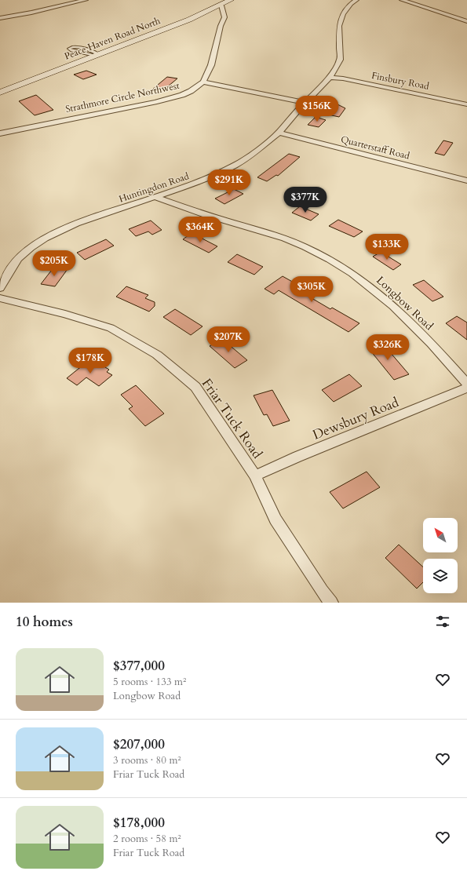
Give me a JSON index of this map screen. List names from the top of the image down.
{
  "streets": {
    "main road": ["Peace Haven Road North"],
    "street": [
      "Finsbury Road",
      "Strathmore Circle Northwest",
      "Quarterstaff Road",
      "Huntingdon Road",
      "Longbow Road",
      "Friar Tuck Road",
      "Dewsbury Road"
    ]
  },
  "crossings": [
    ["Peace Haven Road North", "Strathmore Circle Northwest"],
    ["Finsbury Road", "Huntingdon Road"],
    ["Quarterstaff Road", "Huntingdon Road"],
    ["Huntingdon Road", "Longbow Road"],
    ["Friar Tuck Road", "Dewsbury Road"]
  ],
  "north": "top left",
  "page": {
    "price": [
      "$156K",
      "$291K",
      "$377K",
      "$364K",
      "$133K",
      "$205K",
      "$305K",
      "$207K",
      "$326K",
      "$178K"
    ],
    "heading": "10 homes",
    "list": [
      {
        "name": "$377,000",
        "note": "5 rooms · 133 m² · Longbow Road"
      },
      {
        "name": "$207,000",
        "note": "3 rooms · 80 m² · Friar Tuck Road"
      },
      {
        "name": "$178,000",
        "note": "2 rooms · 58 m² · Friar Tuck Road"
      }
    ]
  }
}
